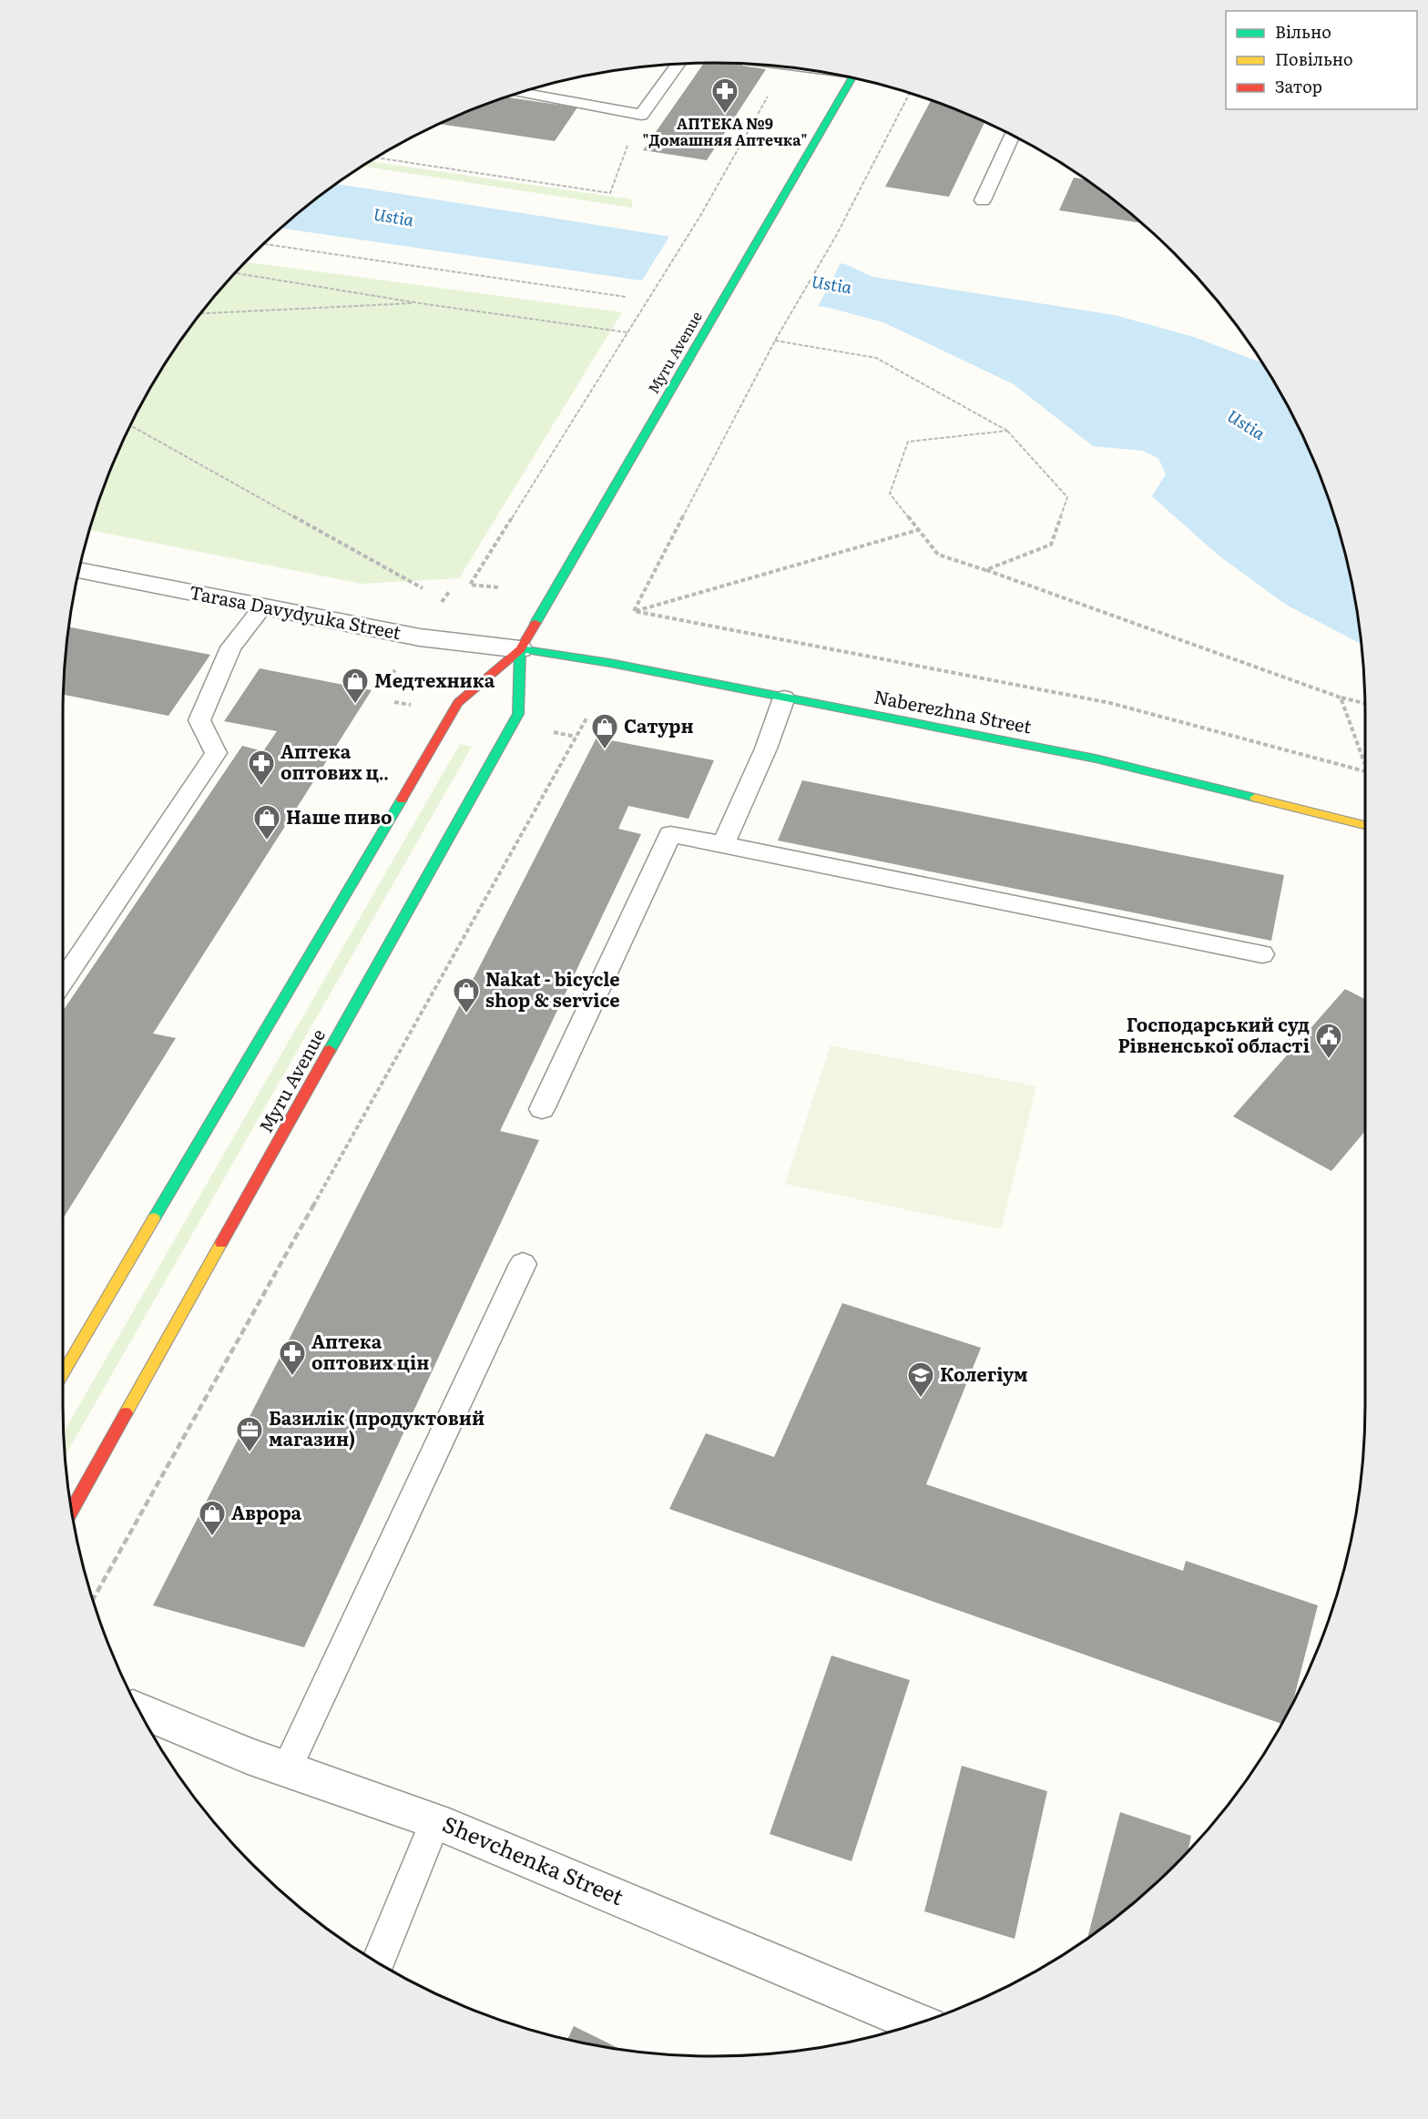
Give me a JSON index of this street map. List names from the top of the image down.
{
  "streets": {
    "street": [
      "Myru Avenue",
      "Tarasa Davydyuka Street",
      "Naberezhna Street",
      "Shevchenka Street"
    ]
  },
  "crossings": [
    ["Myru Avenue", "Tarasa Davydyuka Street"],
    ["Myru Avenue", "Naberezhna Street"],
    ["Tarasa Davydyuka Street", "Naberezhna Street"]
  ],
  "water": ["Ustia"],
  "places": {
    "pharmacy": ["АПТЕКА №9 \"Домашняя Аптечка\"", "Аптека оптових ц‥", "Аптека оптових цін"],
    "shop": [
      "Медтехника",
      "Сатурн",
      "Наше пиво",
      "Nakat - bicycle shop & service",
      "Аврора"
    ],
    "public building": ["Господарський суд Рівненської області"],
    "school or university": ["Колегіум"],
    "office": ["Базилік (продуктовий магазин)"]
  },
  "legend": ["Вільно", "Повільно", "Затор"]
}
